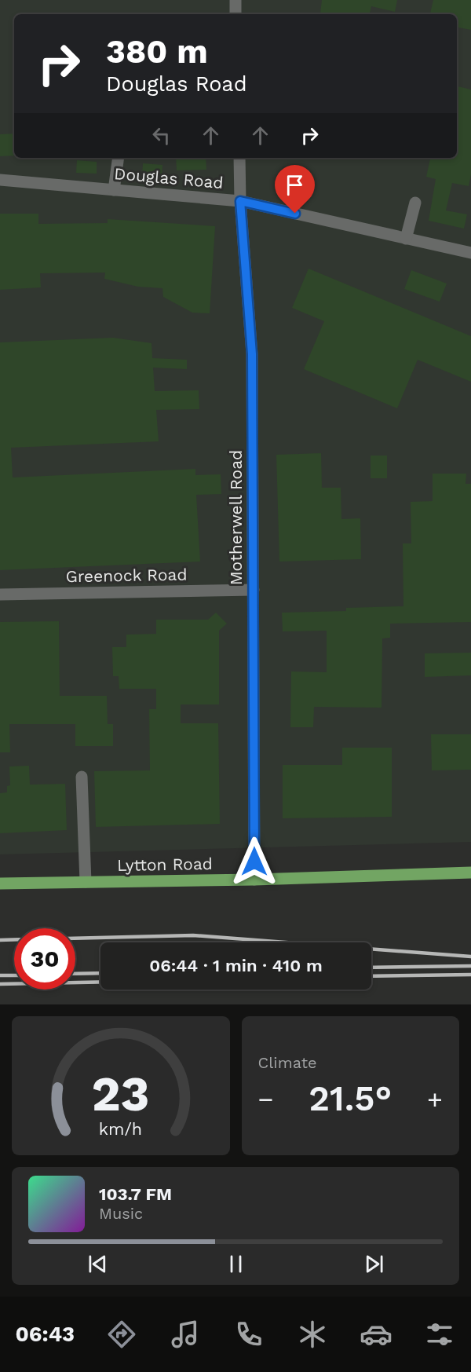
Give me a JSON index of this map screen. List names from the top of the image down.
{
  "streets": {
    "main road": ["Lytton Road"],
    "street": ["Douglas Road", "Motherwell Road", "Greenock Road"]
  },
  "crossings": [
    ["Douglas Road", "Motherwell Road"],
    ["Motherwell Road", "Greenock Road"],
    ["Motherwell Road", "Lytton Road"]
  ],
  "page": {
    "turn": ["380 m", "Douglas Road"],
    "limit": "30",
    "trip": "06:44 · 1 min · 410 m",
    "tile": "Climate",
    "heat": ["−", "21.5°", "+"],
    "song": ["103.7 FM", "Music"],
    "tabs": "06:43",
    "gauge": ["23", "km/h"]
  }
}
